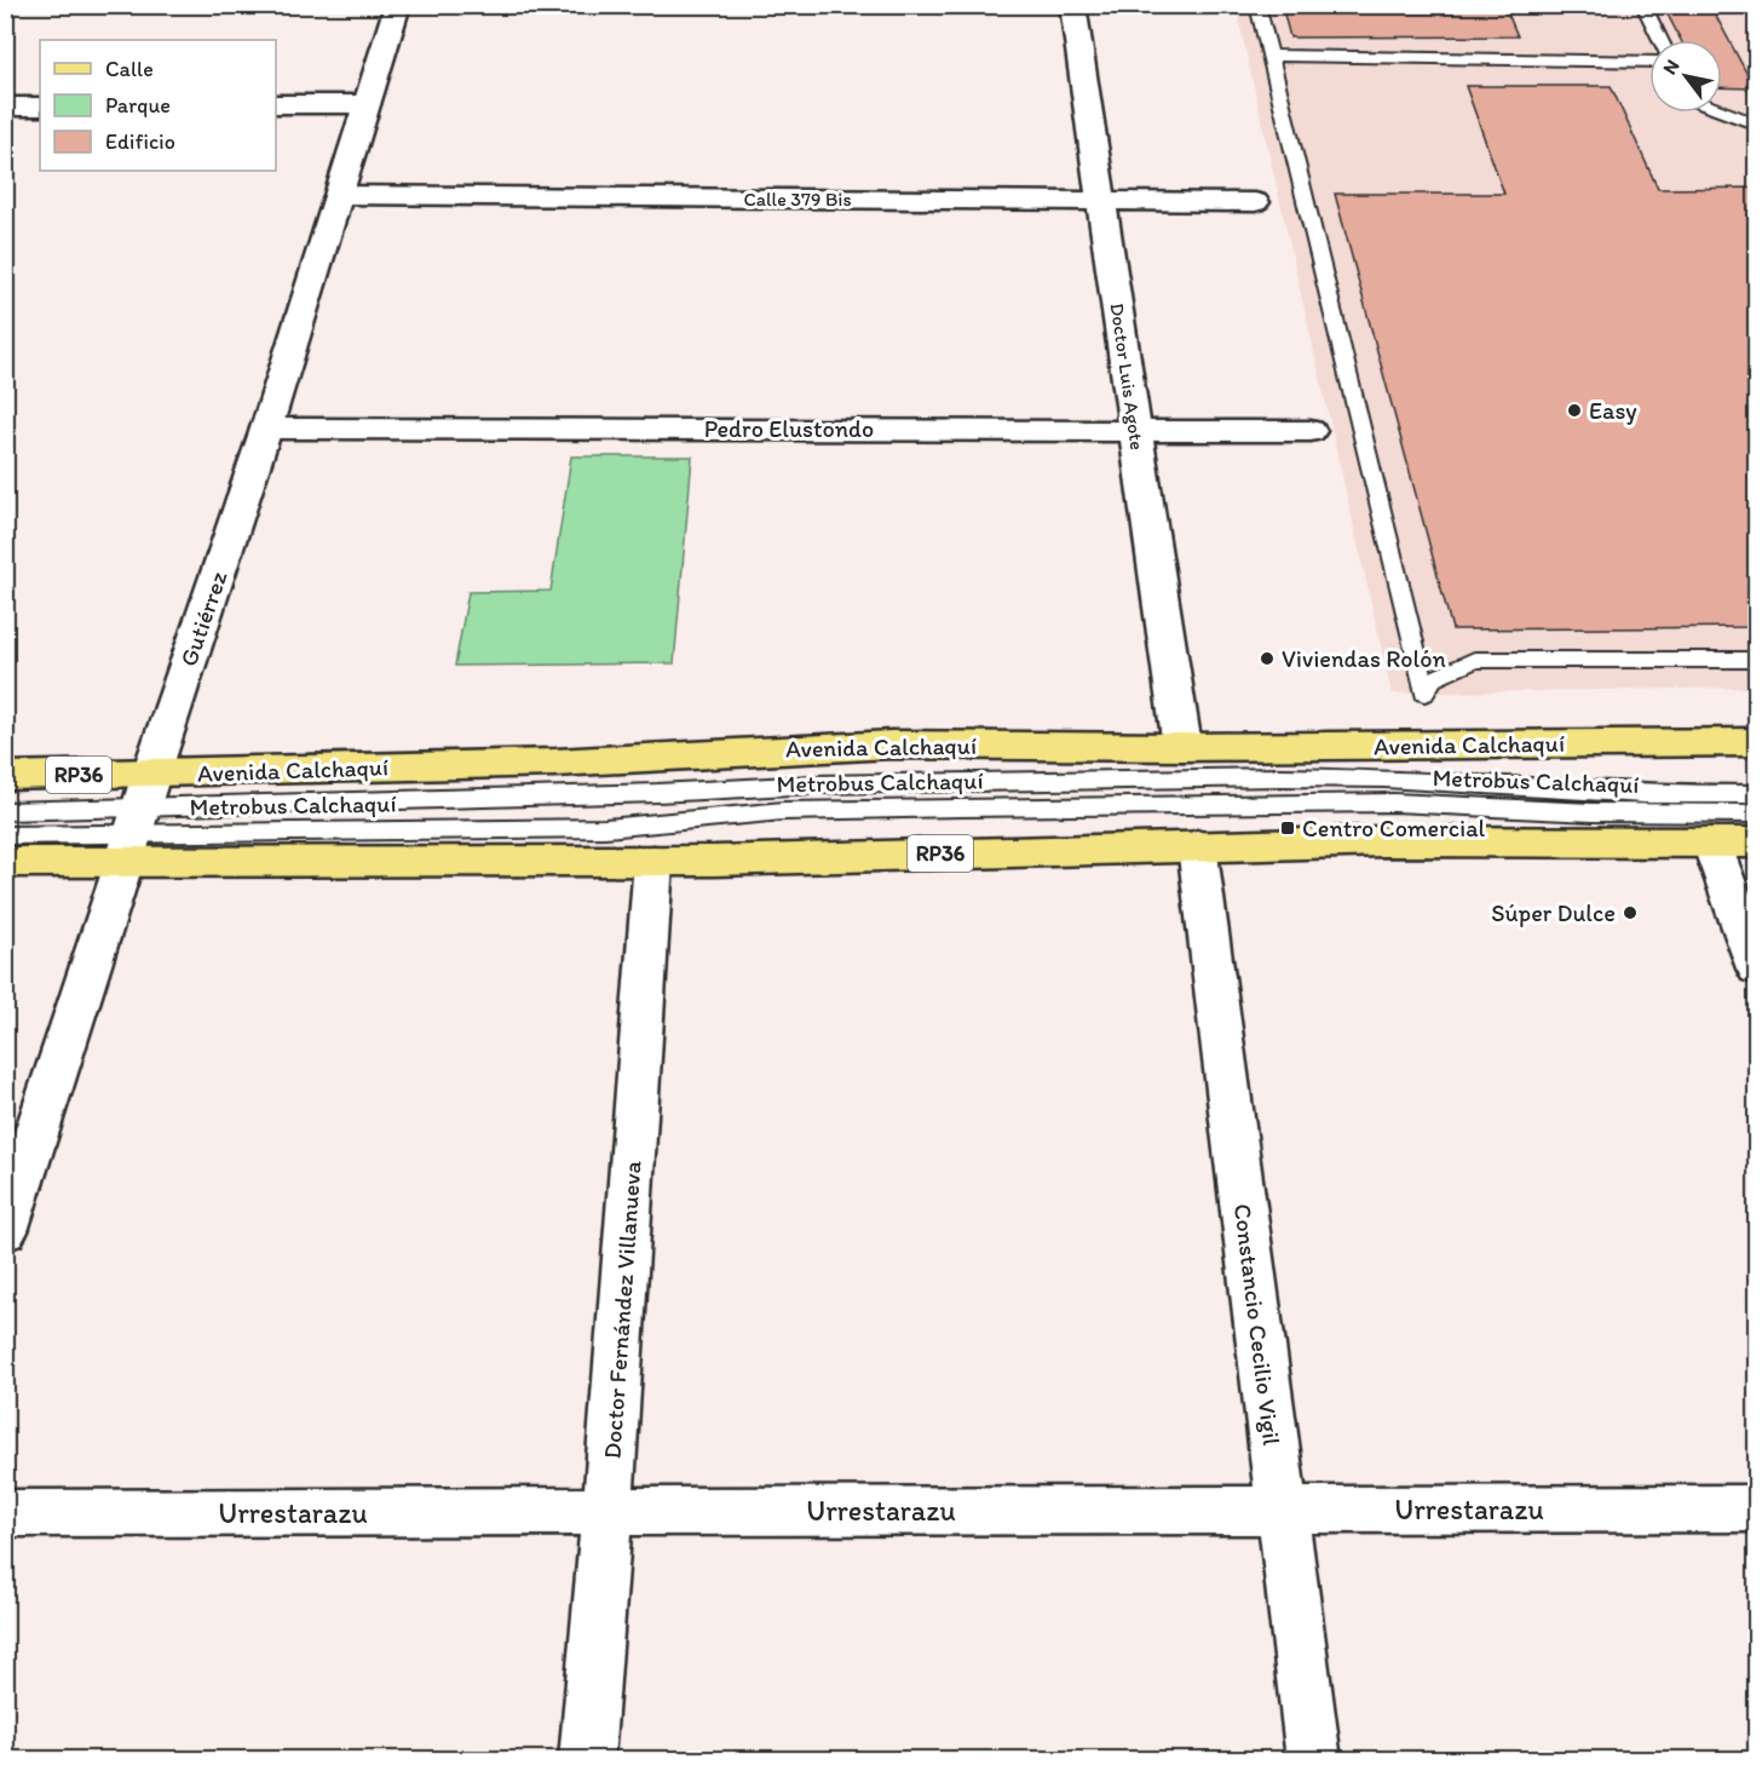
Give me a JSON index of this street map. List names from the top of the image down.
{
  "streets": {
    "main road": ["Avenida Calchaquí", "RP36"],
    "street": [
      "Calle 379 Bis",
      "Doctor Luis Agote",
      "Pedro Elustondo",
      "Gutiérrez",
      "Doctor Fernández Villanueva",
      "Constancio Cecilio Vigil",
      "Urrestarazu"
    ],
    "lane": ["Metrobus Calchaquí"]
  },
  "crossings": [
    ["Calle 379 Bis", "Doctor Luis Agote"],
    ["Calle 379 Bis", "Gutiérrez"],
    ["Doctor Luis Agote", "Pedro Elustondo"],
    ["Doctor Luis Agote", "Avenida Calchaquí"],
    ["Pedro Elustondo", "Gutiérrez"],
    ["Gutiérrez", "Avenida Calchaquí"],
    ["Gutiérrez", "Metrobus Calchaquí"],
    ["Avenida Calchaquí", "Metrobus Calchaquí"],
    ["Avenida Calchaquí", "Doctor Fernández Villanueva"],
    ["Avenida Calchaquí", "Constancio Cecilio Vigil"],
    ["Doctor Fernández Villanueva", "Urrestarazu"],
    ["Constancio Cecilio Vigil", "Urrestarazu"]
  ],
  "places": {
    "other": ["Easy", "Viviendas Rolón", "Súper Dulce"],
    "transit": ["Centro Comercial"]
  },
  "legend": ["Calle", "Parque", "Edificio"],
  "north": "top left"
}
